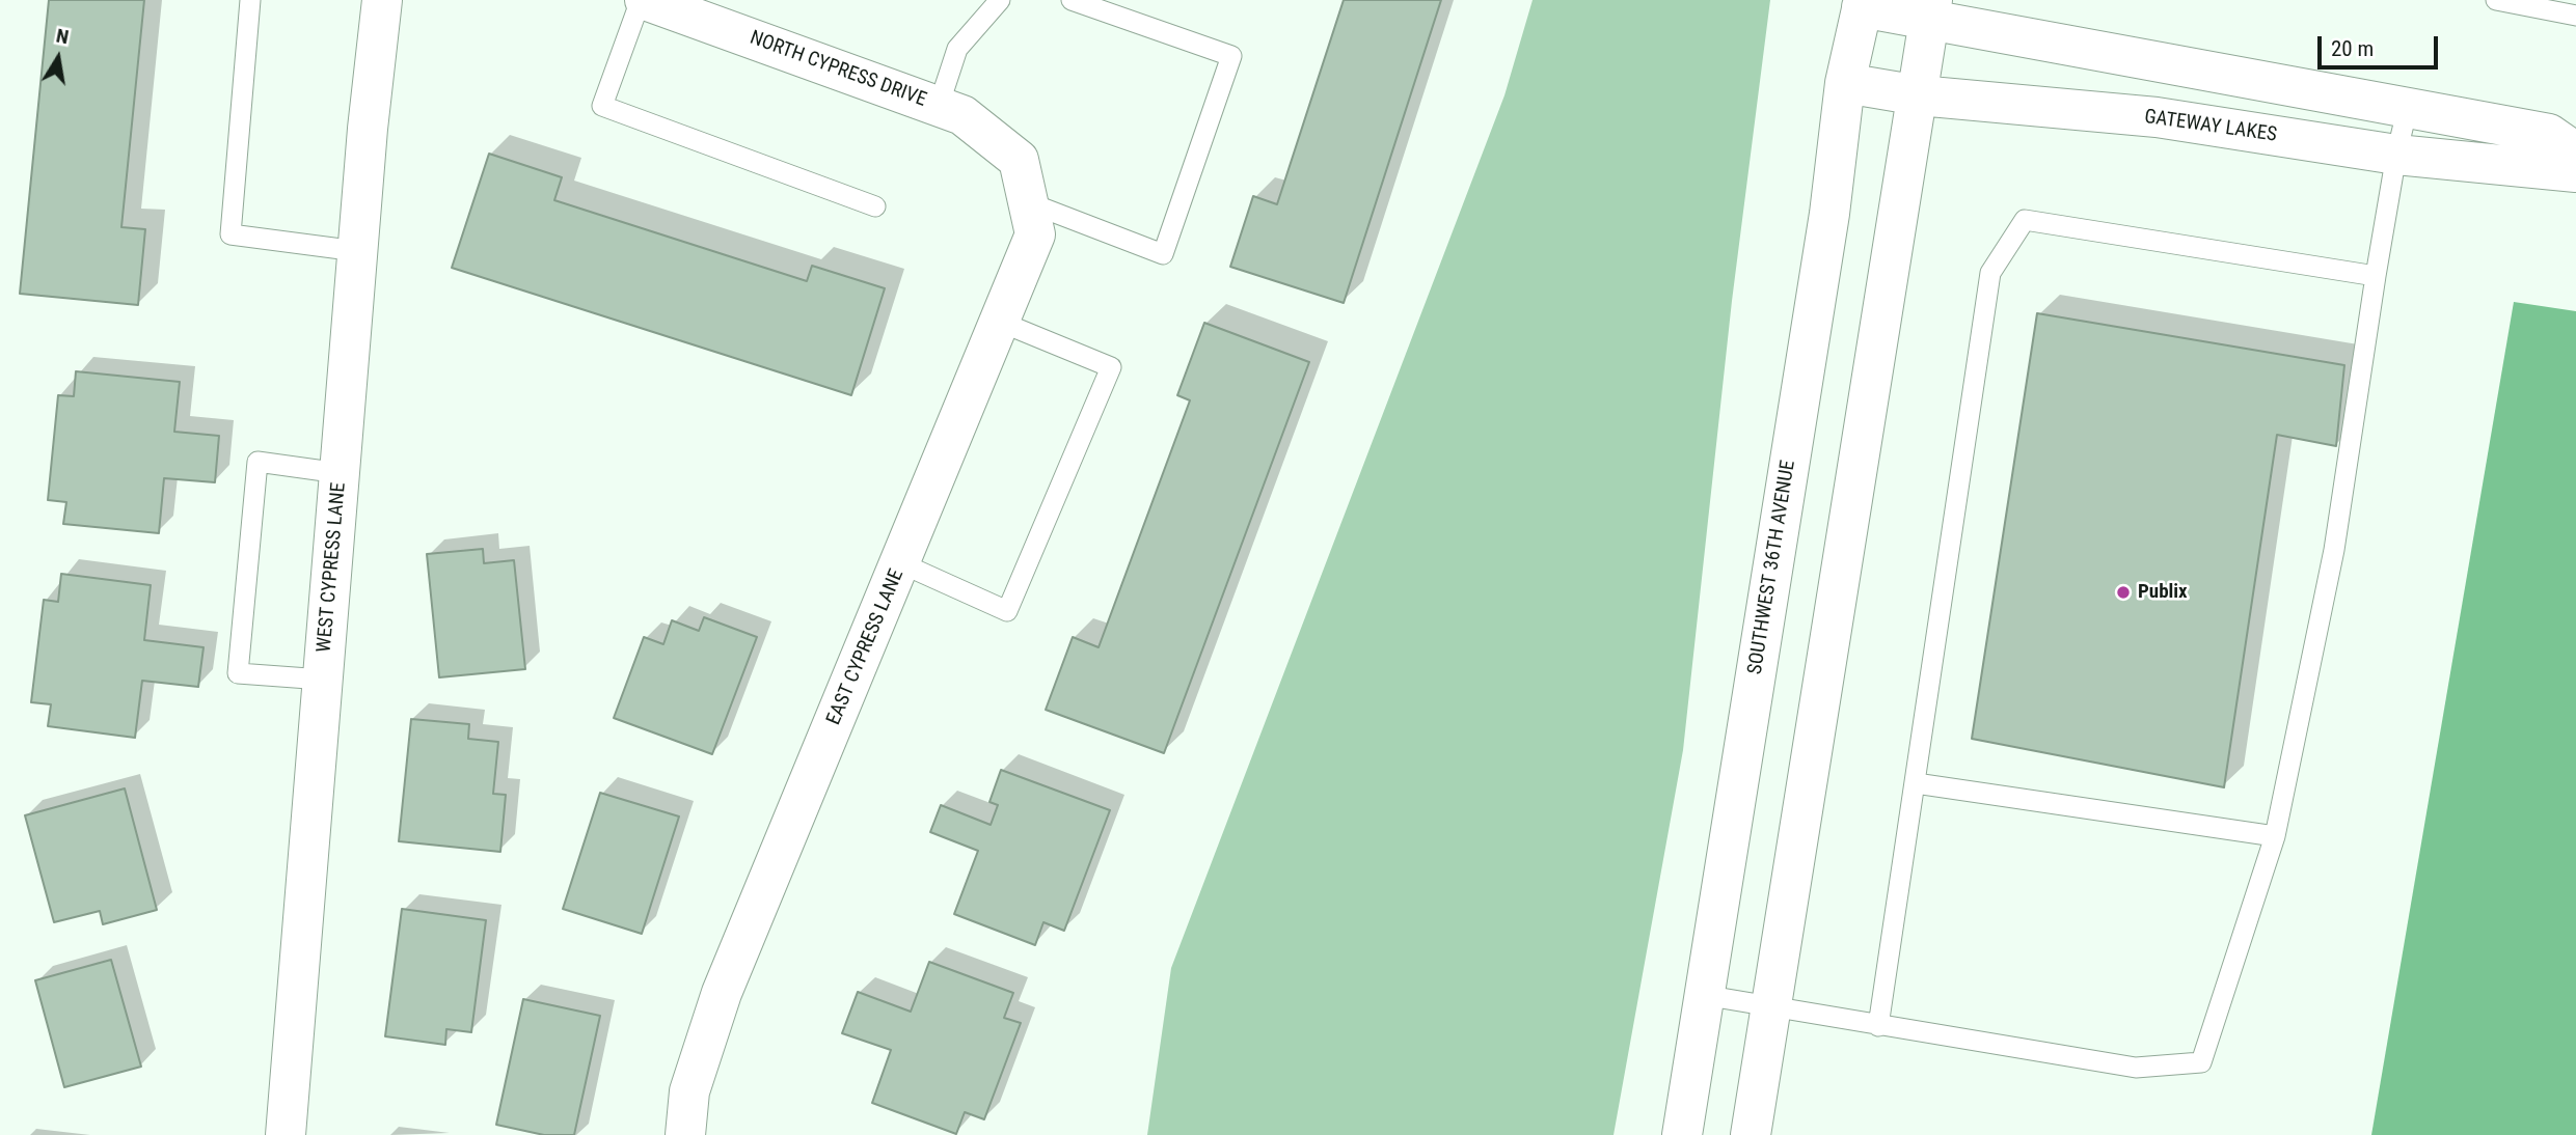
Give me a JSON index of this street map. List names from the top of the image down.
{
  "streets": {
    "street": [
      "NORTH CYPRESS DRIVE",
      "GATEWAY LAKES",
      "WEST CYPRESS LANE",
      "SOUTHWEST 36TH AVENUE",
      "EAST CYPRESS LANE"
    ]
  },
  "crossings": [
    ["NORTH CYPRESS DRIVE", "EAST CYPRESS LANE"],
    ["GATEWAY LAKES", "SOUTHWEST 36TH AVENUE"]
  ],
  "places": ["Publix"],
  "scale_bar": "20 m",
  "north": "top"
}
